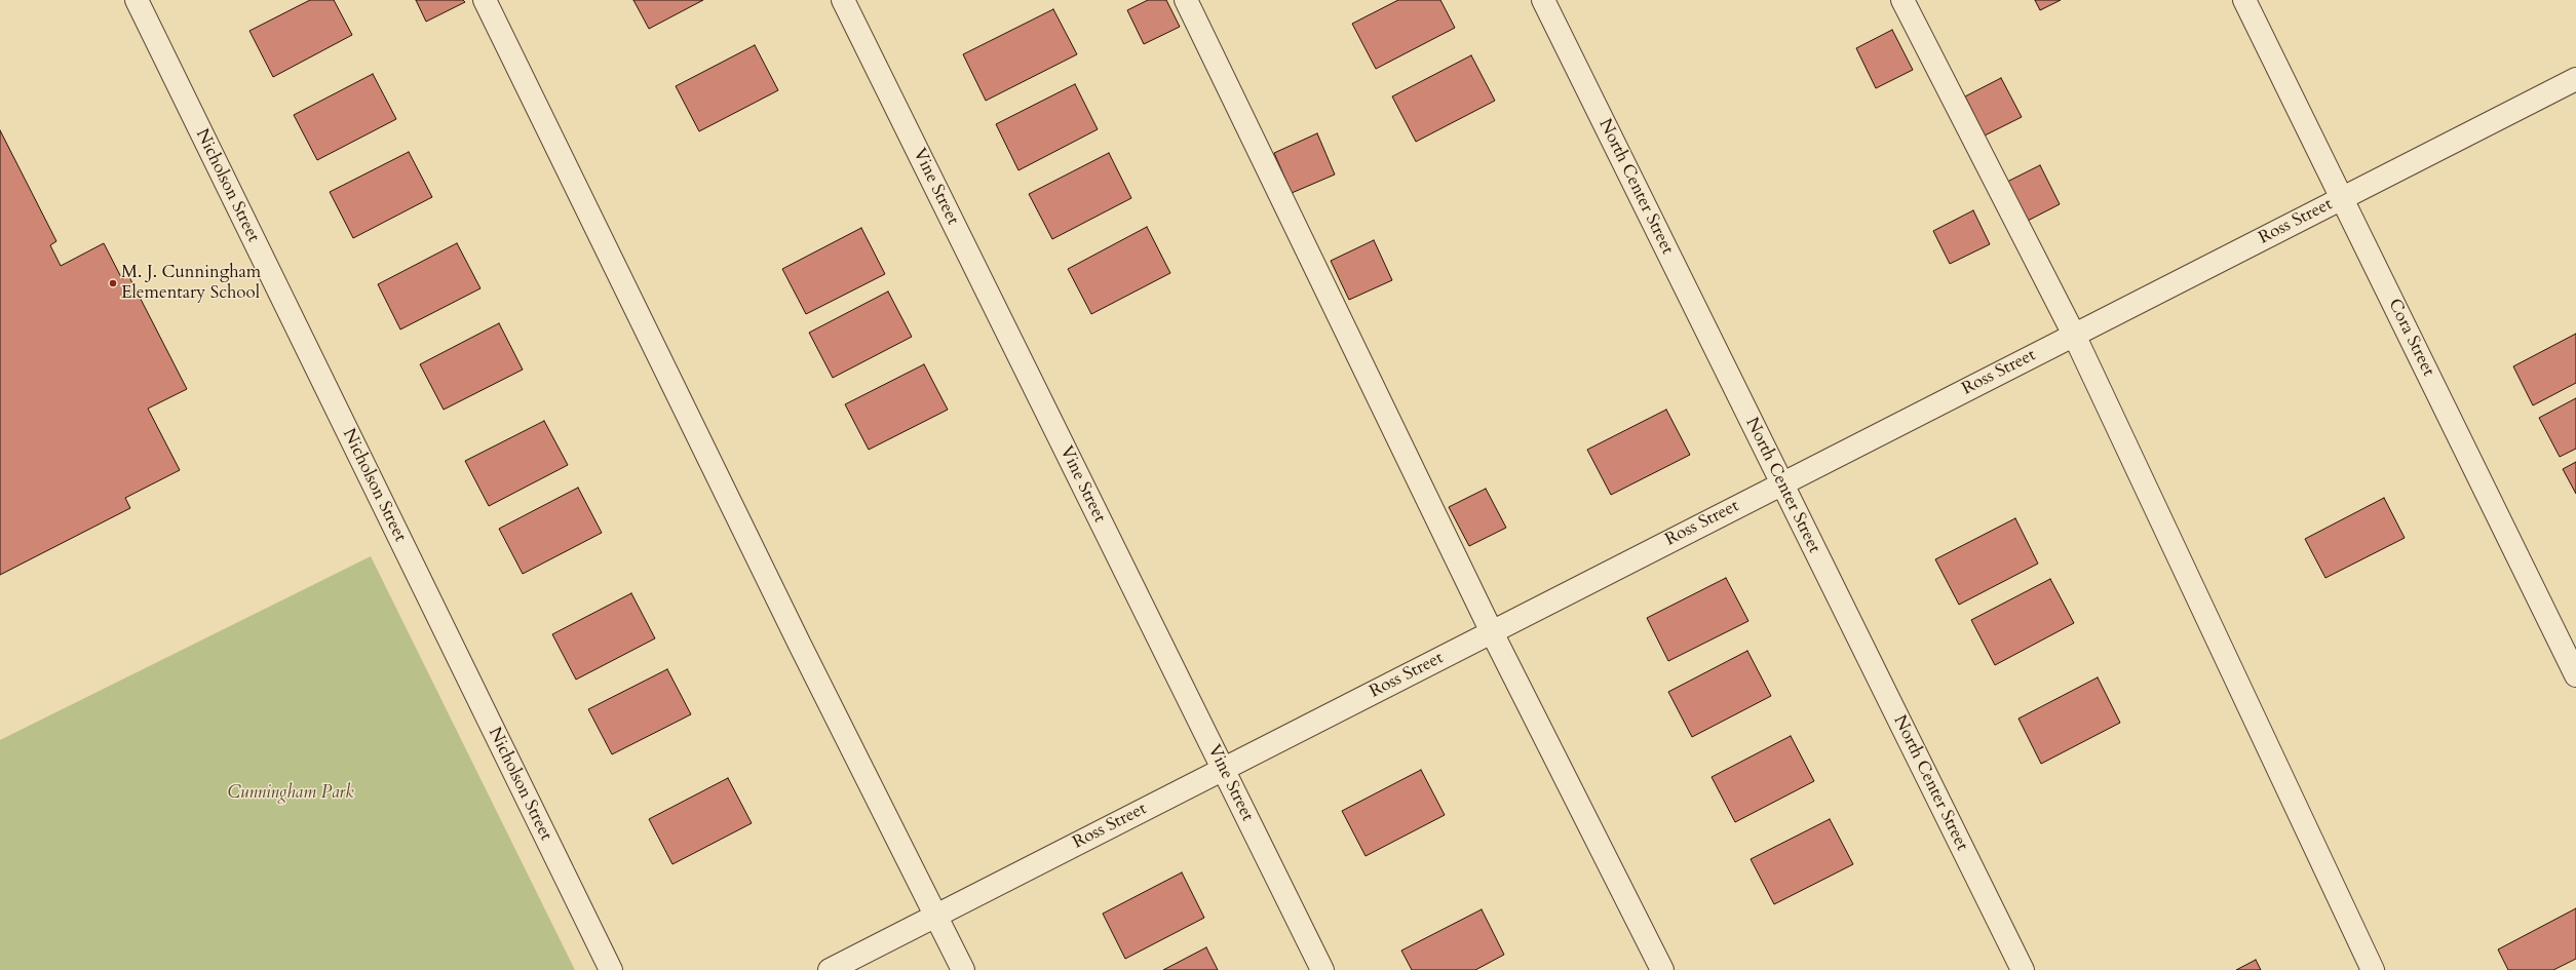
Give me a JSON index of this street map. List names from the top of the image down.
{
  "streets": {
    "street": [
      "Nicholson Street",
      "Vine Street",
      "North Center Street",
      "Ross Street",
      "Cora Street"
    ]
  },
  "crossings": [
    ["Vine Street", "Ross Street"],
    ["North Center Street", "Ross Street"],
    ["Ross Street", "Cora Street"]
  ],
  "parks": ["Cunningham Park"],
  "places": ["M. J. Cunningham Elementary School"]
}
